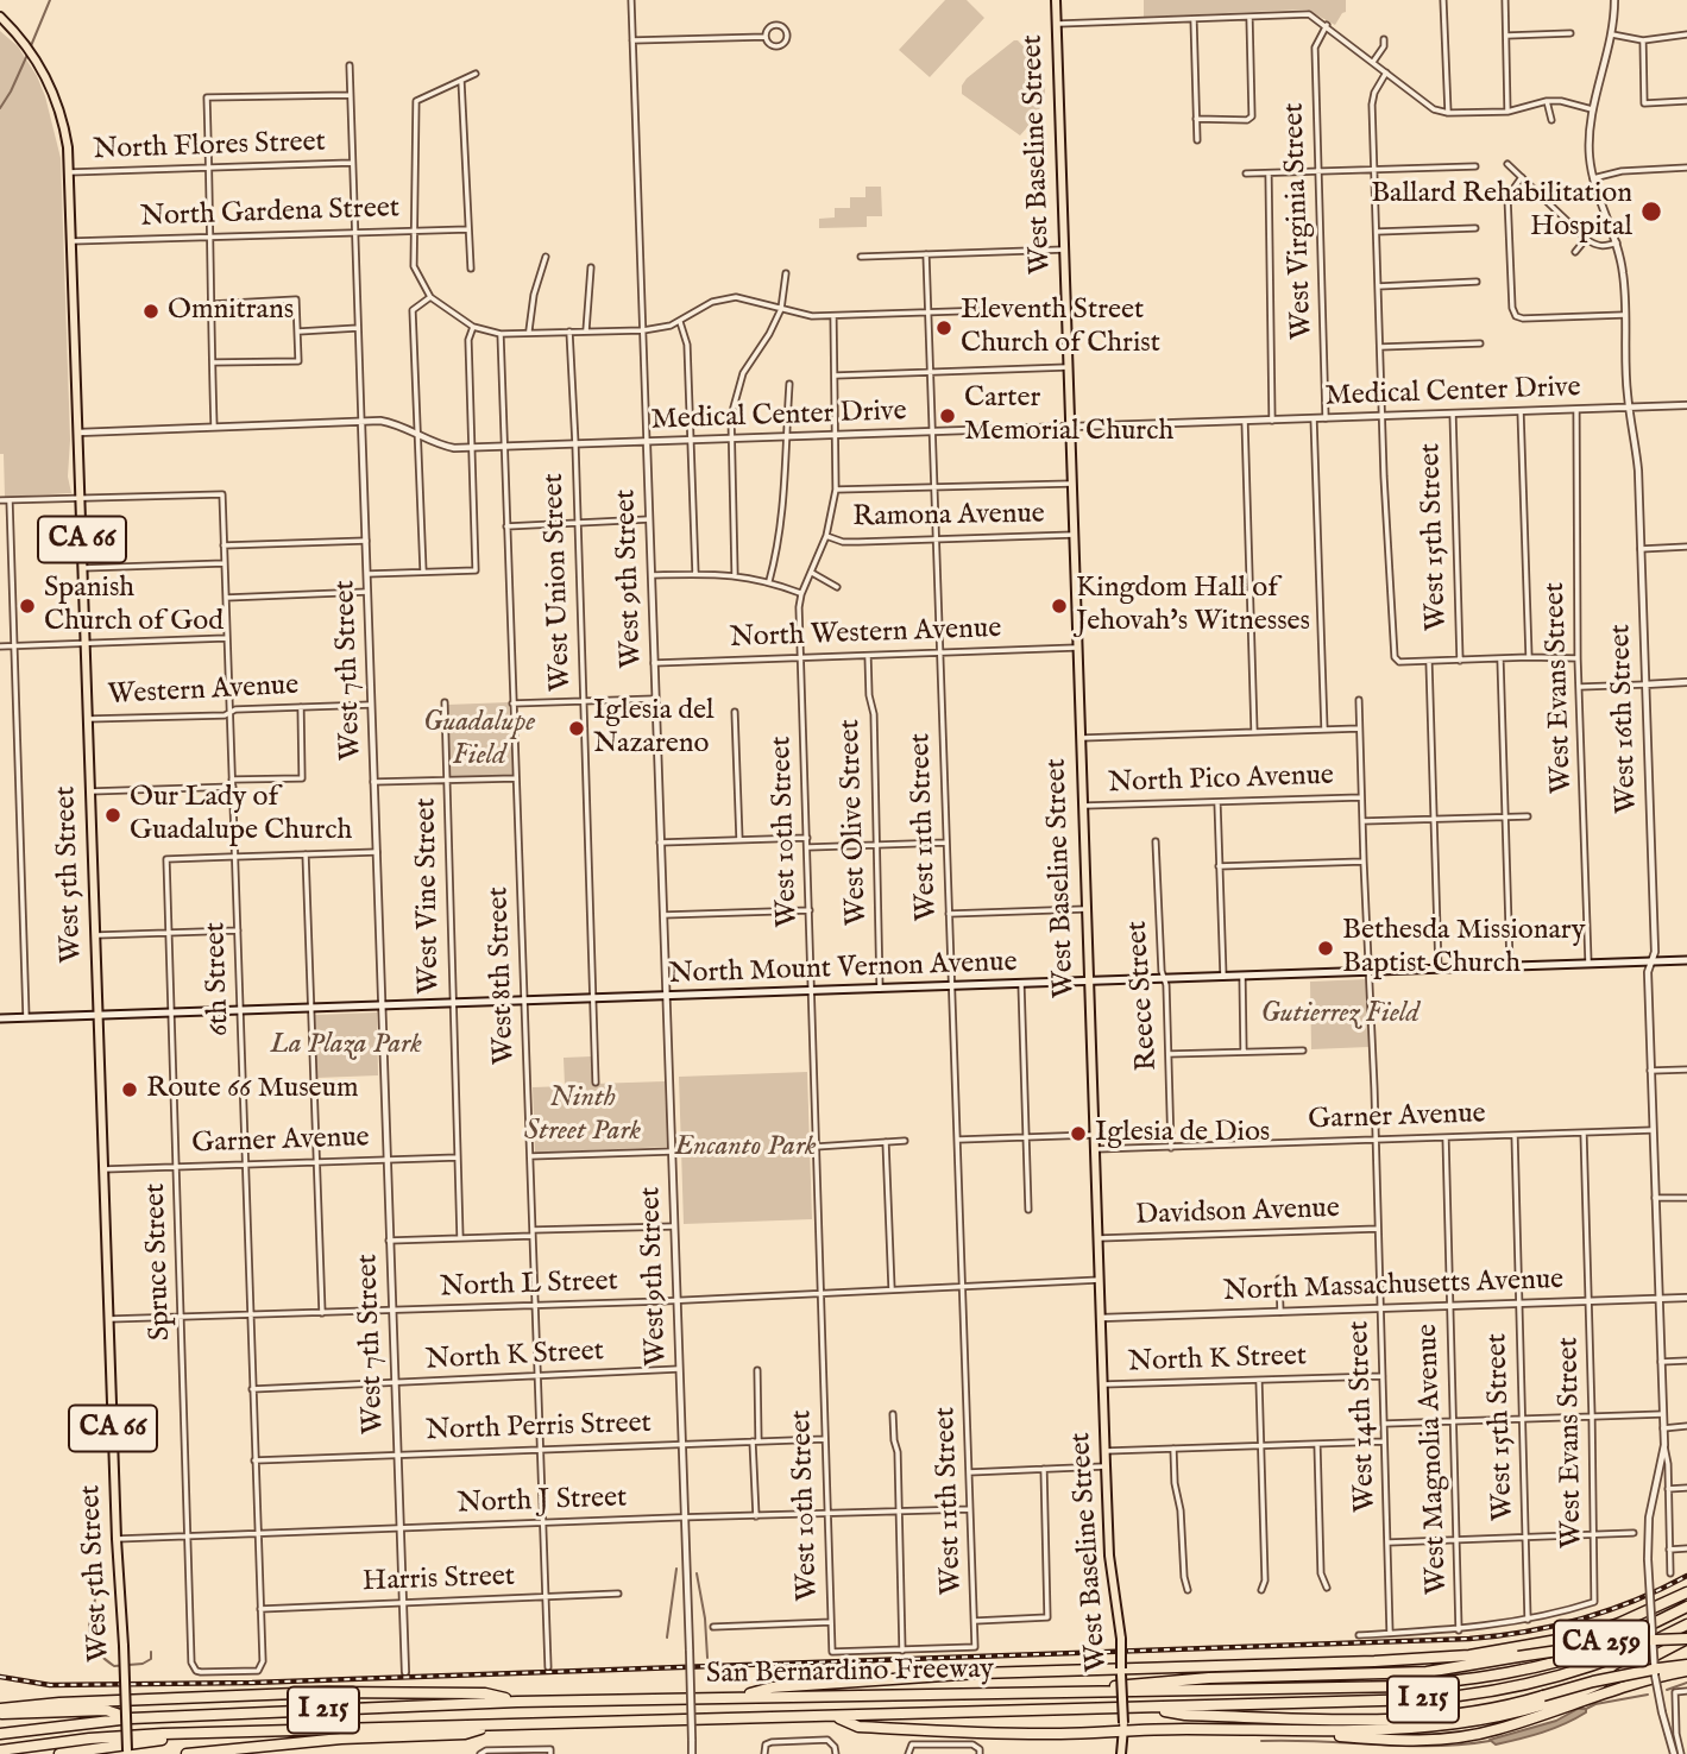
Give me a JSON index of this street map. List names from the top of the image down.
{
  "streets": {
    "highway": ["CA 259", "San Bernardino Freeway", "I 215"],
    "main road": [
      "West Baseline Street",
      "CA 66",
      "West 5th Street",
      "North Mount Vernon Avenue"
    ],
    "street": [
      "North Flores Street",
      "North Gardena Street",
      "West Virginia Street",
      "Medical Center Drive",
      "Ramona Avenue",
      "West 15th Street",
      "West 9th Street",
      "West Union Street",
      "North Western Avenue",
      "West 7th Street",
      "West Evans Street",
      "Western Avenue",
      "West 16th Street",
      "North Pico Avenue",
      "West Olive Street",
      "West 11th Street",
      "West 10th Street",
      "West Vine Street",
      "West 8th Street",
      "6th Street",
      "Reece Street",
      "Garner Avenue",
      "Davidson Avenue",
      "Spruce Street",
      "North L Street",
      "North Massachusetts Avenue",
      "North K Street",
      "West 14th Street",
      "North Perris Street",
      "West Magnolia Avenue",
      "North J Street",
      "Harris Street"
    ]
  },
  "crossings": [
    ["North Flores Street", "West 7th Street"],
    ["North Flores Street", "West 5th Street"],
    ["West Baseline Street", "Medical Center Drive"],
    ["West Baseline Street", "Ramona Avenue"],
    ["West Baseline Street", "North Western Avenue"],
    ["West Baseline Street", "North Pico Avenue"],
    ["West Baseline Street", "North Mount Vernon Avenue"],
    ["West Baseline Street", "Garner Avenue"],
    ["West Baseline Street", "Davidson Avenue"],
    ["West Baseline Street", "North L Street"],
    ["West Baseline Street", "North Massachusetts Avenue"],
    ["West Baseline Street", "North K Street"],
    ["North Gardena Street", "West 7th Street"],
    ["North Gardena Street", "West 5th Street"],
    ["West Virginia Street", "Medical Center Drive"],
    ["Medical Center Drive", "West 15th Street"],
    ["Medical Center Drive", "West 9th Street"],
    ["Medical Center Drive", "West Union Street"],
    ["Medical Center Drive", "West 7th Street"],
    ["Medical Center Drive", "West Evans Street"],
    ["Medical Center Drive", "West 16th Street"],
    ["Medical Center Drive", "West 11th Street"],
    ["Medical Center Drive", "West 10th Street"],
    ["Medical Center Drive", "West 5th Street"],
    ["Medical Center Drive", "West 8th Street"],
    ["Ramona Avenue", "West 11th Street"],
    ["Ramona Avenue", "West 10th Street"],
    ["West 15th Street", "West Evans Street"],
    ["West 15th Street", "Garner Avenue"],
    ["West 15th Street", "North Massachusetts Avenue"],
    ["West 9th Street", "North Western Avenue"],
    ["West 9th Street", "North Mount Vernon Avenue"],
    ["West 9th Street", "North L Street"],
    ["West 9th Street", "North K Street"],
    ["West 9th Street", "North Perris Street"],
    ["West 9th Street", "North J Street"],
    ["West Union Street", "North Mount Vernon Avenue"],
    ["North Western Avenue", "West Olive Street"],
    ["North Western Avenue", "West 11th Street"],
    ["North Western Avenue", "West 10th Street"],
    ["West 7th Street", "Western Avenue"],
    ["West 7th Street", "North Mount Vernon Avenue"],
    ["West 7th Street", "Garner Avenue"],
    ["West 7th Street", "North L Street"],
    ["West 7th Street", "North K Street"],
    ["West 7th Street", "North Perris Street"],
    ["West 7th Street", "North J Street"],
    ["West 7th Street", "Harris Street"],
    ["West Evans Street", "North Mount Vernon Avenue"],
    ["West Evans Street", "Garner Avenue"],
    ["West Evans Street", "North Massachusetts Avenue"],
    ["Western Avenue", "West 5th Street"],
    ["Western Avenue", "6th Street"],
    ["West 16th Street", "North Mount Vernon Avenue"],
    ["West 16th Street", "Garner Avenue"],
    ["West 16th Street", "North Massachusetts Avenue"],
    ["North Pico Avenue", "West 14th Street"],
    ["West Olive Street", "North Mount Vernon Avenue"],
    ["West 11th Street", "West 10th Street"],
    ["West 11th Street", "North Mount Vernon Avenue"],
    ["West 11th Street", "North L Street"],
    ["West 11th Street", "North J Street"],
    ["West 10th Street", "North Mount Vernon Avenue"],
    ["West 10th Street", "North L Street"],
    ["West 10th Street", "North Perris Street"],
    ["West 10th Street", "North J Street"],
    ["West 5th Street", "North Mount Vernon Avenue"],
    ["West 5th Street", "6th Street"],
    ["West 5th Street", "Garner Avenue"],
    ["West 5th Street", "North L Street"],
    ["West 5th Street", "North J Street"],
    ["West Vine Street", "North Mount Vernon Avenue"],
    ["West Vine Street", "Garner Avenue"],
    ["North Mount Vernon Avenue", "West 8th Street"],
    ["North Mount Vernon Avenue", "6th Street"],
    ["North Mount Vernon Avenue", "Reece Street"],
    ["North Mount Vernon Avenue", "Spruce Street"],
    ["North Mount Vernon Avenue", "West 14th Street"],
    ["West 8th Street", "North L Street"],
    ["West 8th Street", "North K Street"],
    ["West 8th Street", "North Perris Street"],
    ["West 8th Street", "North J Street"],
    ["West 8th Street", "Harris Street"],
    ["6th Street", "Garner Avenue"],
    ["6th Street", "Spruce Street"],
    ["6th Street", "North L Street"],
    ["6th Street", "North K Street"],
    ["6th Street", "North Perris Street"],
    ["6th Street", "North J Street"],
    ["6th Street", "Harris Street"],
    ["Reece Street", "Garner Avenue"],
    ["Garner Avenue", "Spruce Street"],
    ["Garner Avenue", "West 14th Street"],
    ["Garner Avenue", "West Magnolia Avenue"],
    ["Davidson Avenue", "West 14th Street"],
    ["Spruce Street", "North L Street"],
    ["Spruce Street", "North J Street"],
    ["North Massachusetts Avenue", "West 14th Street"],
    ["North Massachusetts Avenue", "West Magnolia Avenue"],
    ["North K Street", "West 14th Street"]
  ],
  "parks": [
    "Guadalupe Field",
    "Gutierrez Field",
    "La Plaza Park",
    "Ninth Street Park",
    "Encanto Park"
  ],
  "places": [
    "Ballard Rehabilitation Hospital",
    "Omnitrans",
    "Eleventh Street Church of Christ",
    "Carter Memorial Church",
    "Spanish Church of God",
    "Kingdom Hall of Jehovah's Witnesses",
    "Iglesia del Nazareno",
    "Our Lady of Guadalupe Church",
    "Bethesda Missionary Baptist Church",
    "Route 66 Museum",
    "Iglesia de Dios"
  ]
}
